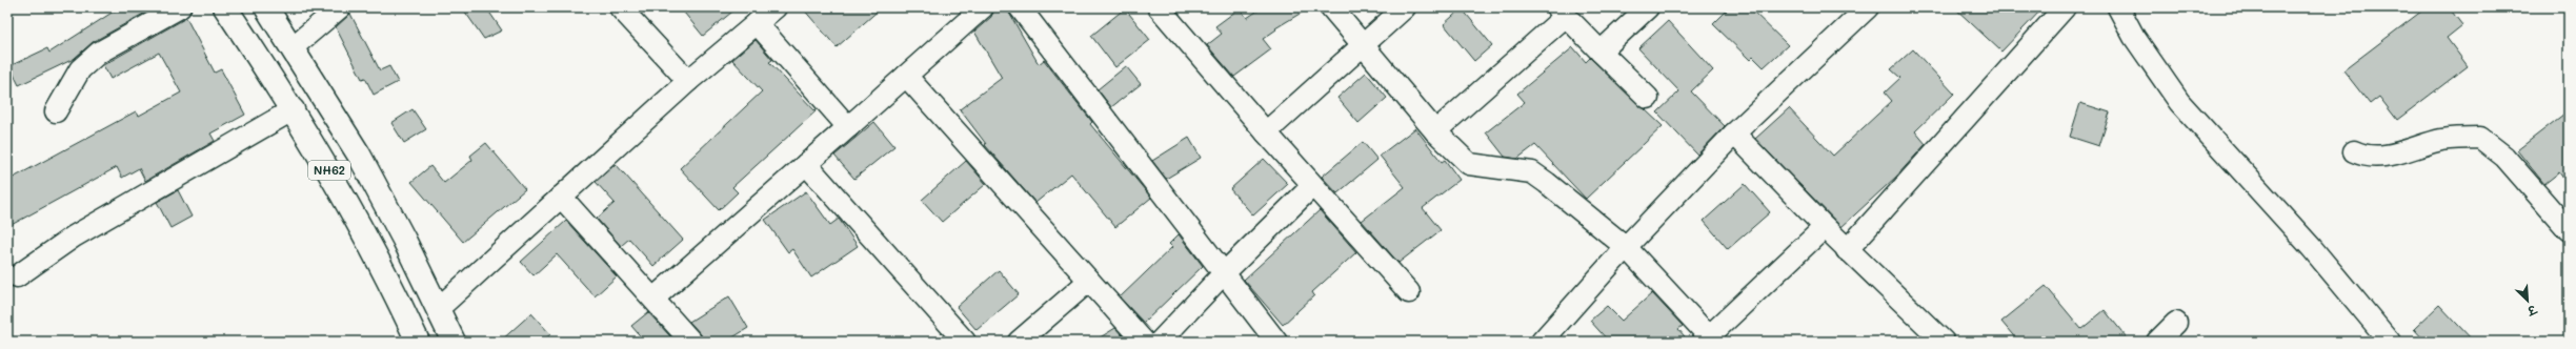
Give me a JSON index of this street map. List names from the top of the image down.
{
  "streets": {
    "highway": ["NH62"]
  },
  "north": "bottom right"
}
